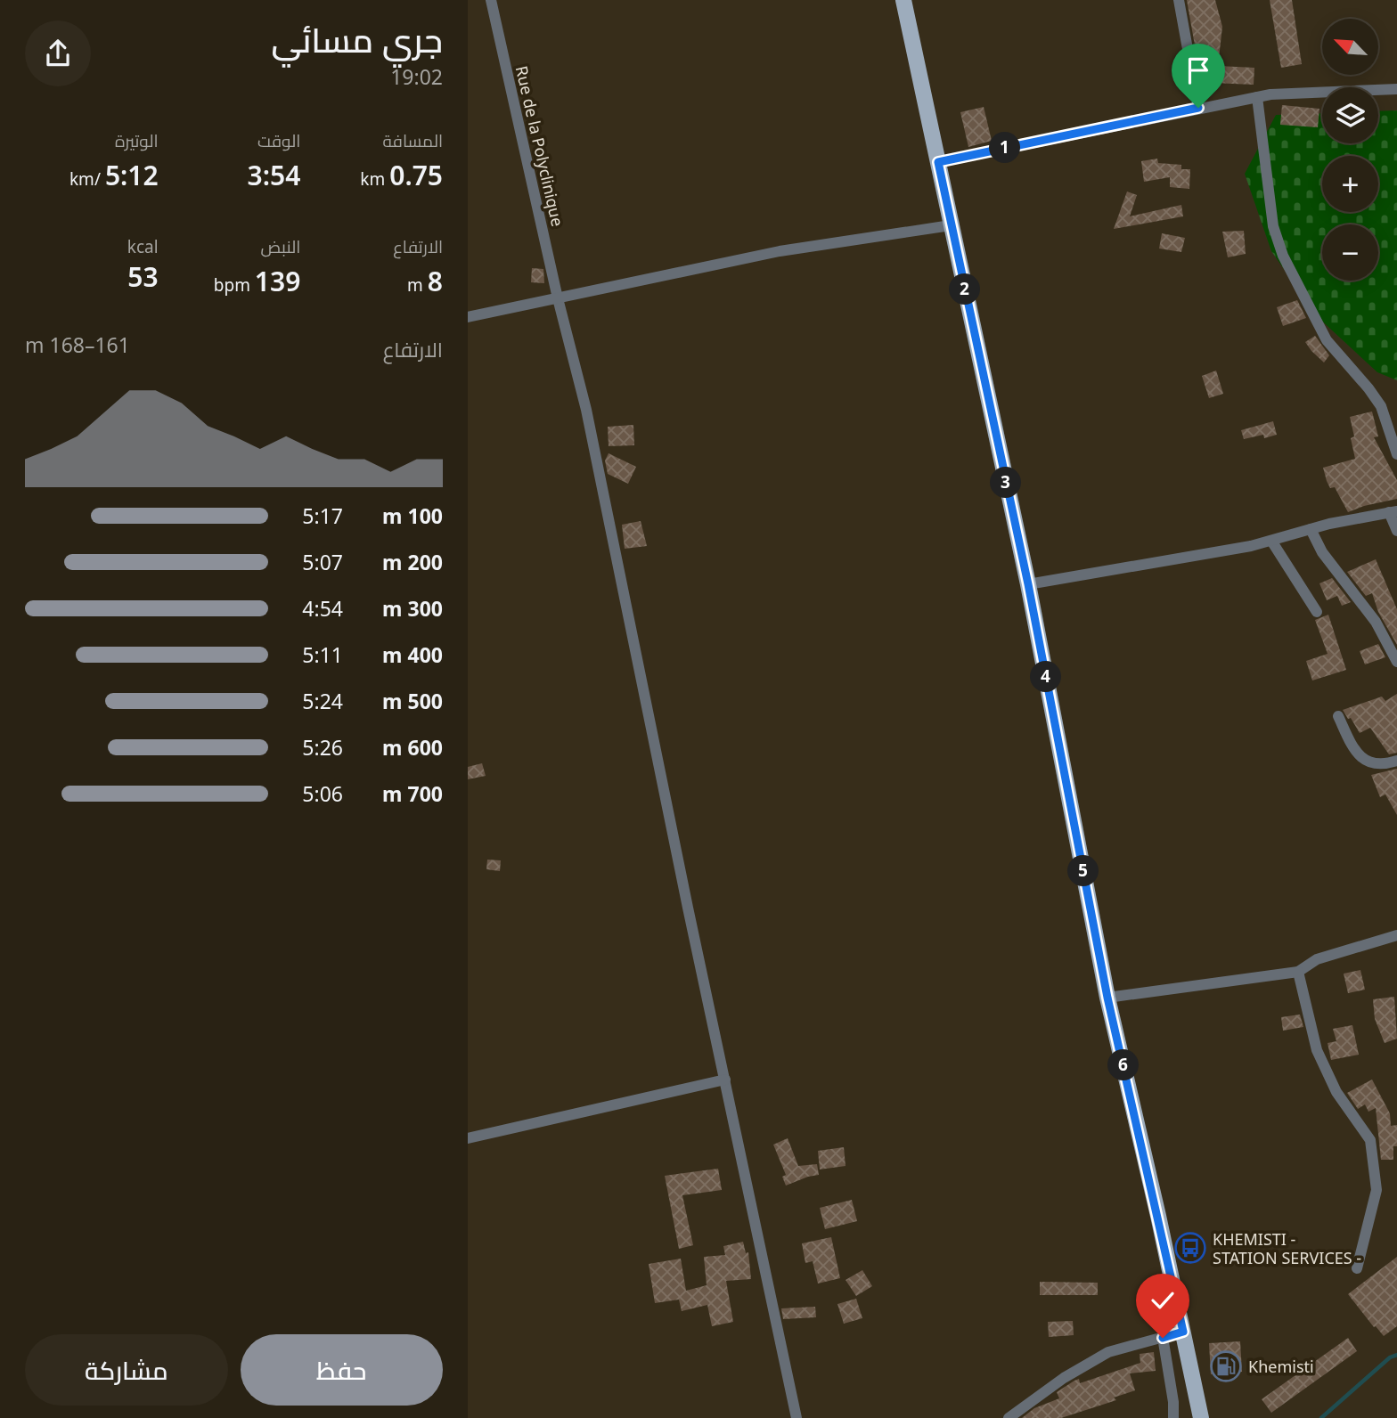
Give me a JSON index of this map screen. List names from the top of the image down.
{
  "streets": {
    "street": ["Rue de la Polyclinique"]
  },
  "places": {
    "bus stop": ["KHEMISTI - STATION SERVICES -"],
    "fuel station": ["Khemisti"]
  },
  "north": "top left",
  "page": {
    "heading": ["جري مسائي", "19:02"],
    "map_buttons": ["+", "−"],
    "stats": [
      ["المسافة", "0.75 km"],
      ["الوقت", "3:54"],
      ["الوتيرة", "5:12 /km"],
      ["الارتفاع", "8 m"],
      ["النبض", "139 bpm"],
      ["kcal", "53"]
    ],
    "pins": [
      "1",
      "2",
      "3",
      "4",
      "5",
      "6"
    ],
    "chart": ["الارتفاع", "161–168 m"],
    "list": [
      {
        "name": "100 m",
        "note": "5:17"
      },
      {
        "name": "200 m",
        "note": "5:07"
      },
      {
        "name": "300 m",
        "note": "4:54"
      },
      {
        "name": "400 m",
        "note": "5:11"
      },
      {
        "name": "500 m",
        "note": "5:24"
      },
      {
        "name": "600 m",
        "note": "5:26"
      },
      {
        "name": "700 m",
        "note": "5:06"
      }
    ],
    "buttons": ["حفظ", "مشاركة"]
  }
}
